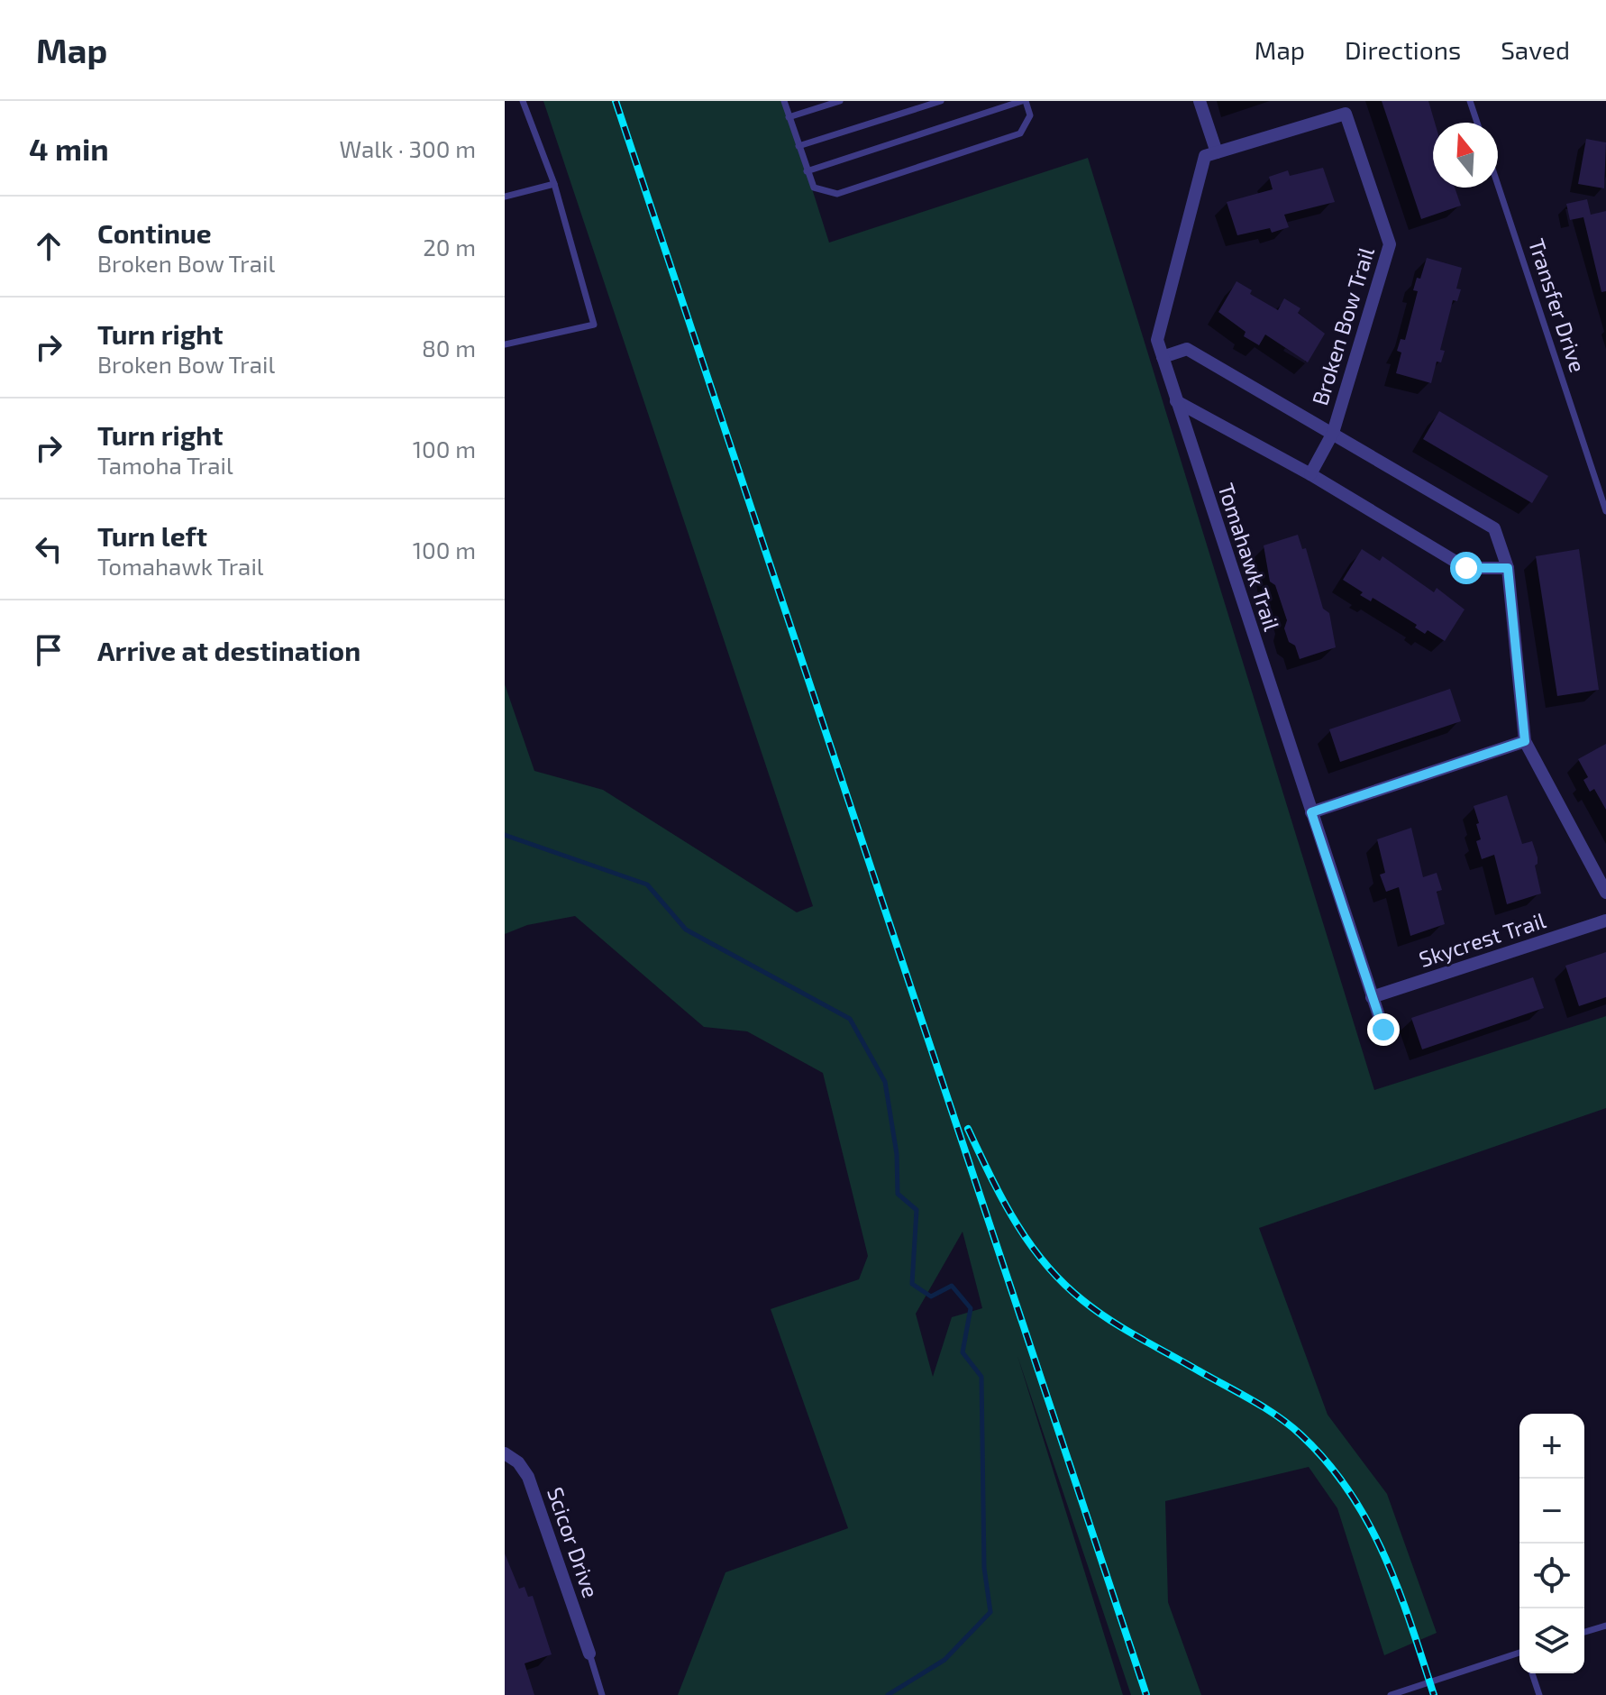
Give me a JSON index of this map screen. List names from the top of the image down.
{
  "streets": {
    "street": [
      "Broken Bow Trail",
      "Tomahawk Trail",
      "Skycrest Trail",
      "Scicor Drive"
    ],
    "lane": ["Transfer Drive"]
  },
  "crossings": [
    ["Broken Bow Trail", "Tomahawk Trail"],
    ["Tomahawk Trail", "Skycrest Trail"]
  ],
  "north": "top",
  "page": {
    "header": "Map",
    "nav": ["Map", "Directions", "Saved"],
    "heading": ["4 min", "Walk · 300 m"],
    "list": [
      ["Continue", "Broken Bow Trail", "20 m"],
      ["Turn right", "Broken Bow Trail", "80 m"],
      ["Turn right", "Tamoha Trail", "100 m"],
      ["Turn left", "Tomahawk Trail", "100 m"],
      "Arrive at destination"
    ],
    "map_buttons": ["+", "−"]
  }
}
